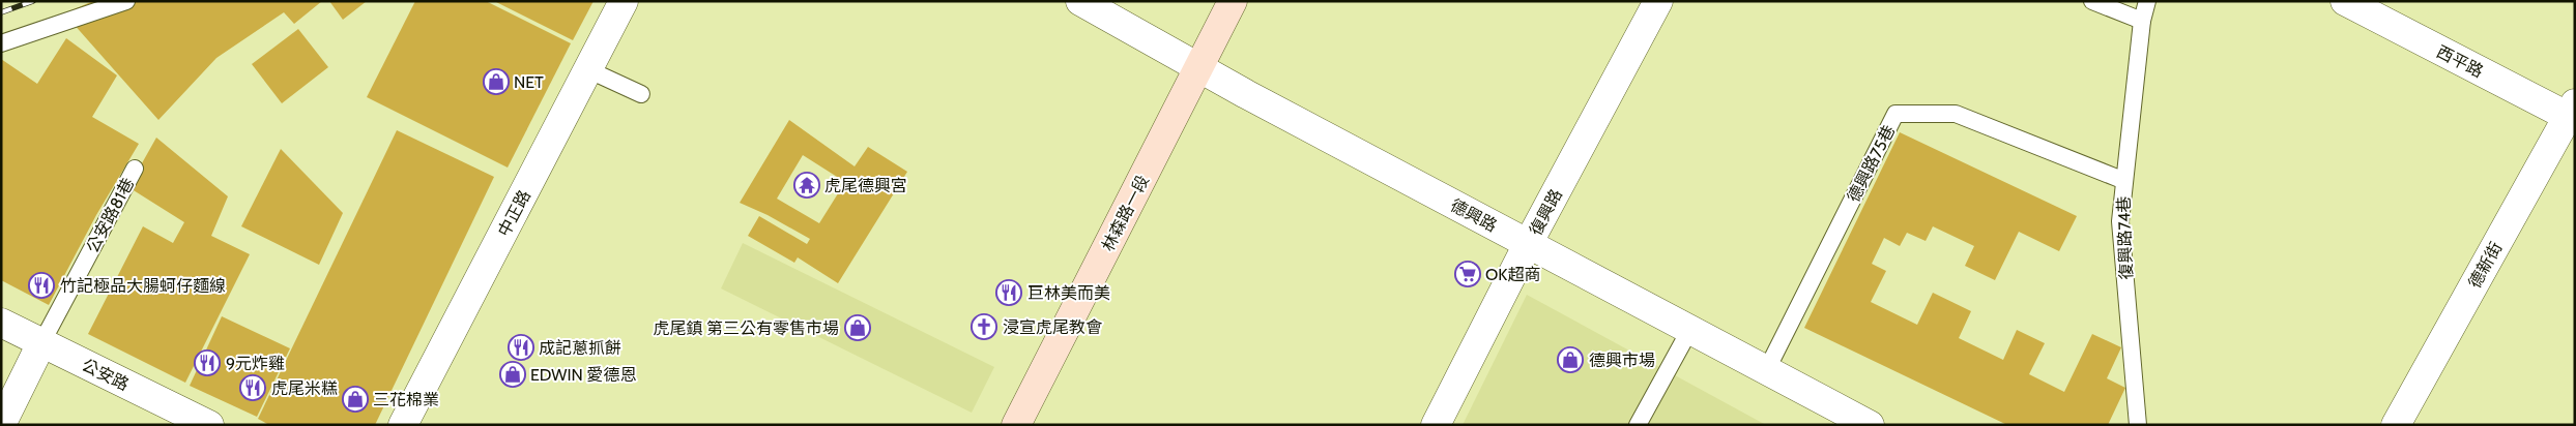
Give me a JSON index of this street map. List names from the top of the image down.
{
  "streets": {
    "main road": ["林森路一段"],
    "street": [
      "西平路",
      "復興路",
      "中正路",
      "德興路",
      "德新街",
      "公安路"
    ],
    "lane": ["德興路75巷", "公安路81巷", "復興路74巷"]
  },
  "crossings": [
    ["西平路", "德新街"],
    ["德興路75巷", "德興路"],
    ["德興路75巷", "復興路74巷"],
    ["復興路", "德興路"],
    ["林森路一段", "德興路"],
    ["公安路81巷", "公安路"]
  ],
  "places": {
    "shop": [
      "NET",
      "虎尾鎮 第三公有零售市場",
      "德興市場",
      "EDWIN 愛德恩",
      "三花棉業"
    ],
    "temple": ["虎尾德興宮"],
    "supermarket": ["OK超商"],
    "restaurant": [
      "竹記極品大腸蚵仔麵線",
      "巨林美而美",
      "成記蔥抓餅",
      "9元炸雞",
      "虎尾米糕"
    ],
    "church": ["浸宣虎尾教會"]
  }
}
